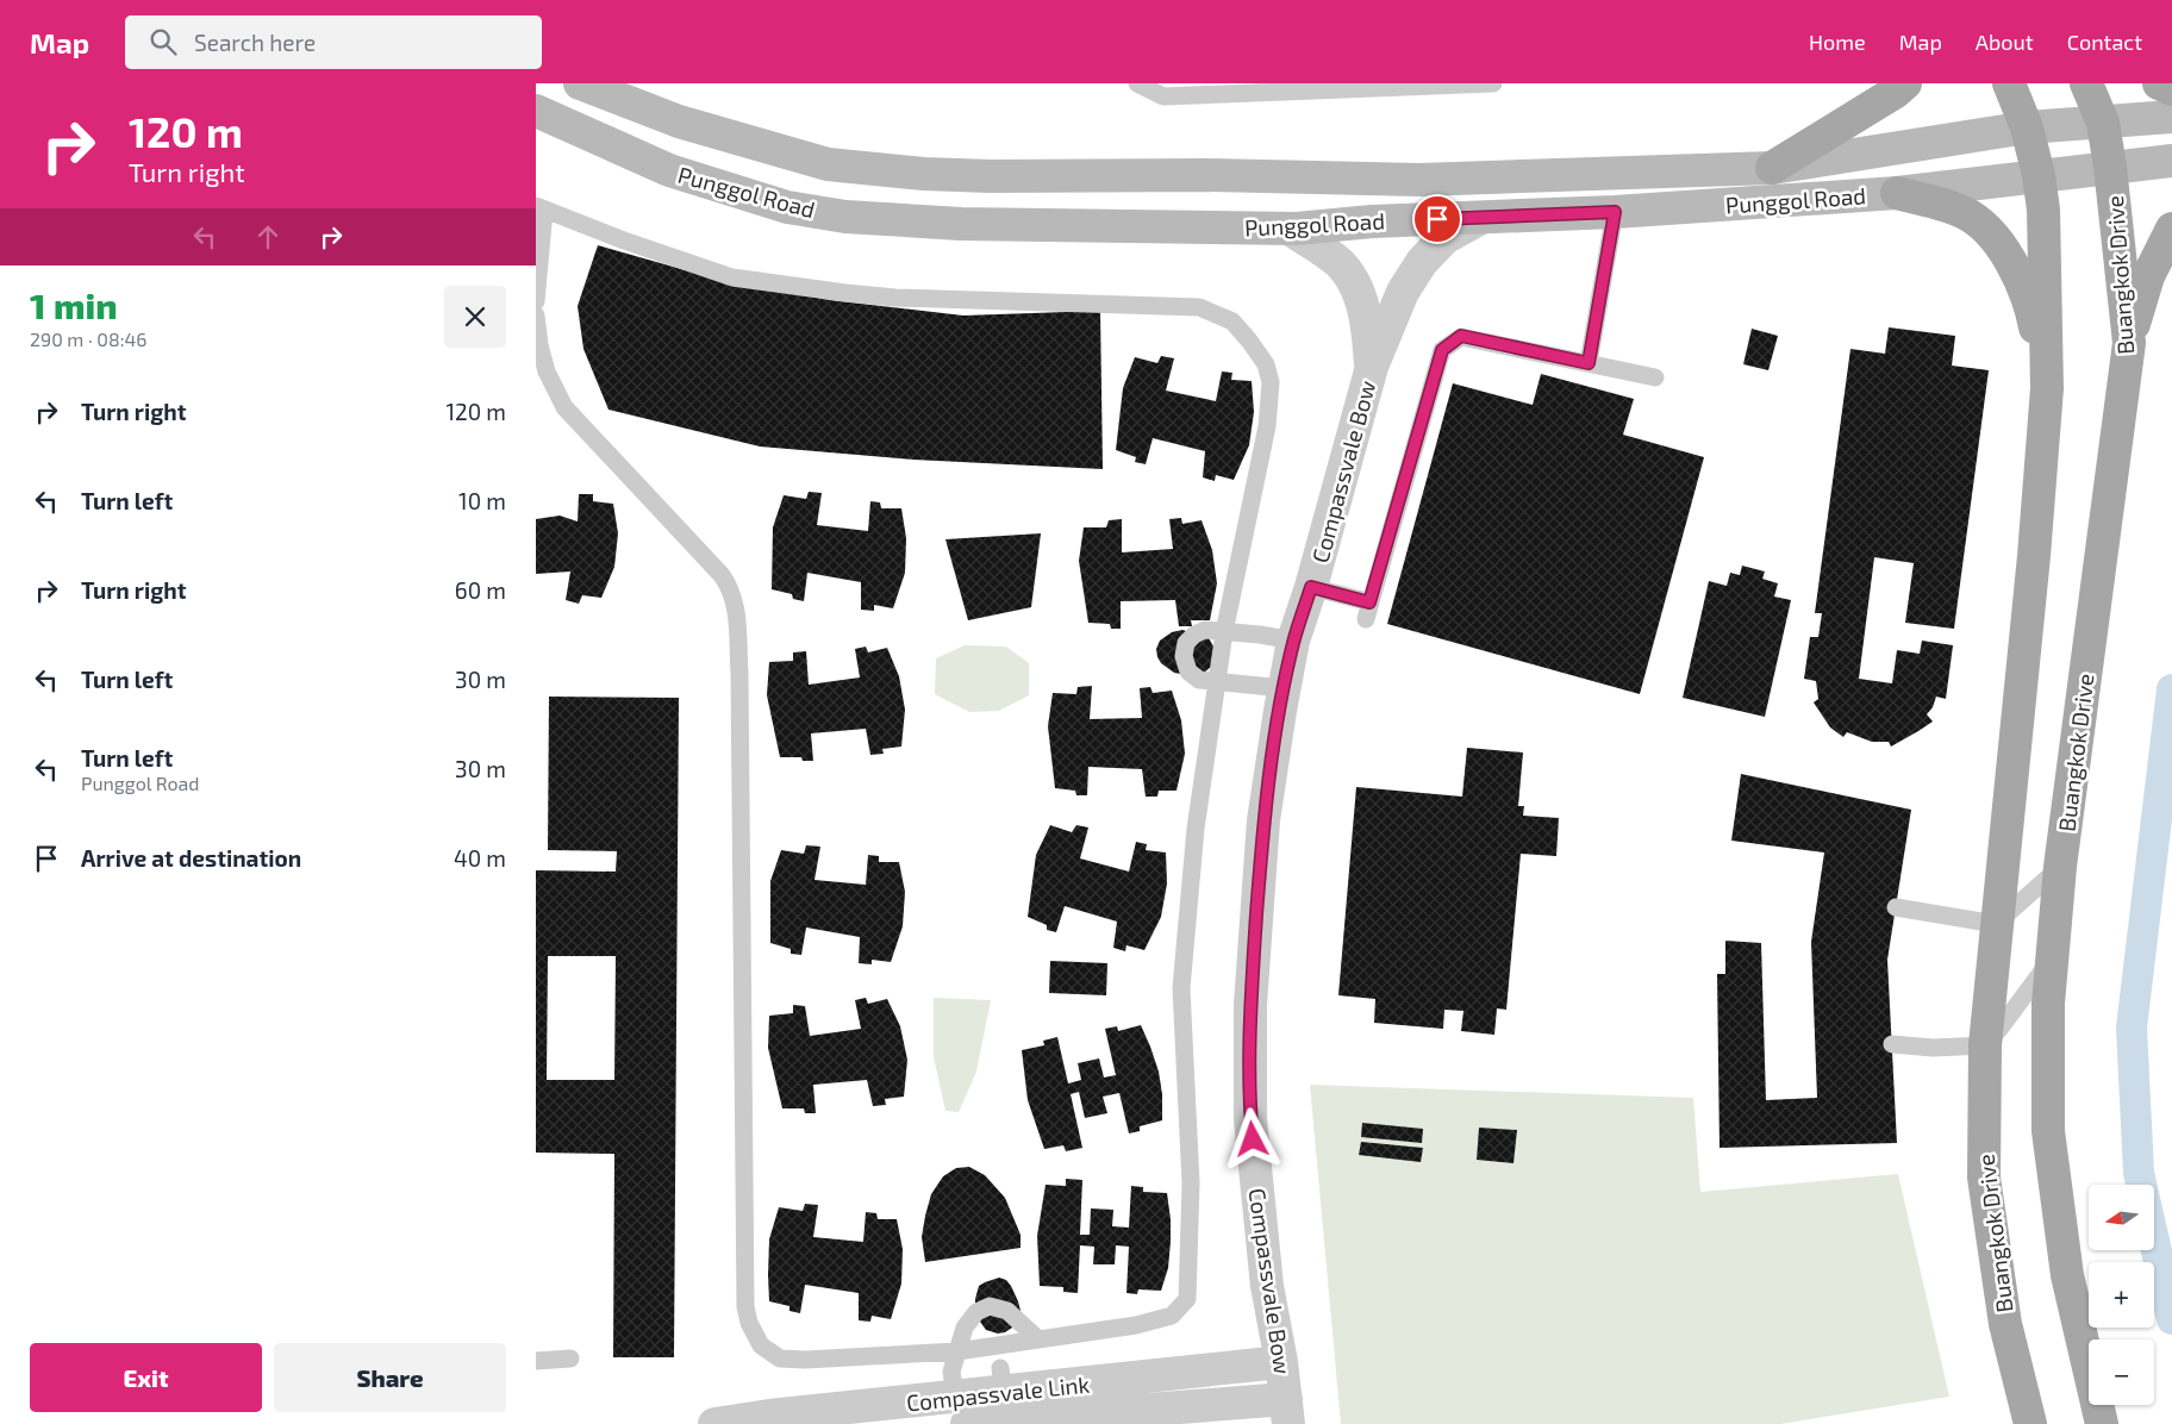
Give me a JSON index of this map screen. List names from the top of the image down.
{
  "streets": {
    "main road": ["Punggol Road", "Buangkok Drive"],
    "street": ["Compassvale Bow", "Compassvale Link"]
  },
  "crossings": [
    ["Punggol Road", "Buangkok Drive"],
    ["Punggol Road", "Compassvale Bow"],
    ["Compassvale Bow", "Compassvale Link"]
  ],
  "north": "left",
  "page": {
    "header": "Map",
    "search": "Search here",
    "nav": [
      "Home",
      "Map",
      "About",
      "Contact"
    ],
    "turn": ["120 m", "Turn right"],
    "heading": ["1 min", "290 m · 08:46"],
    "list": [
      {
        "name": "Turn right",
        "value": "120 m"
      },
      {
        "name": "Turn left",
        "value": "10 m"
      },
      {
        "name": "Turn right",
        "value": "60 m"
      },
      {
        "name": "Turn left",
        "value": "30 m"
      },
      {
        "name": "Turn left",
        "note": "Punggol Road",
        "value": "30 m"
      },
      {
        "name": "Arrive at destination",
        "value": "40 m"
      }
    ],
    "map_buttons": ["+", "−"],
    "buttons": ["Exit", "Share"]
  }
}
